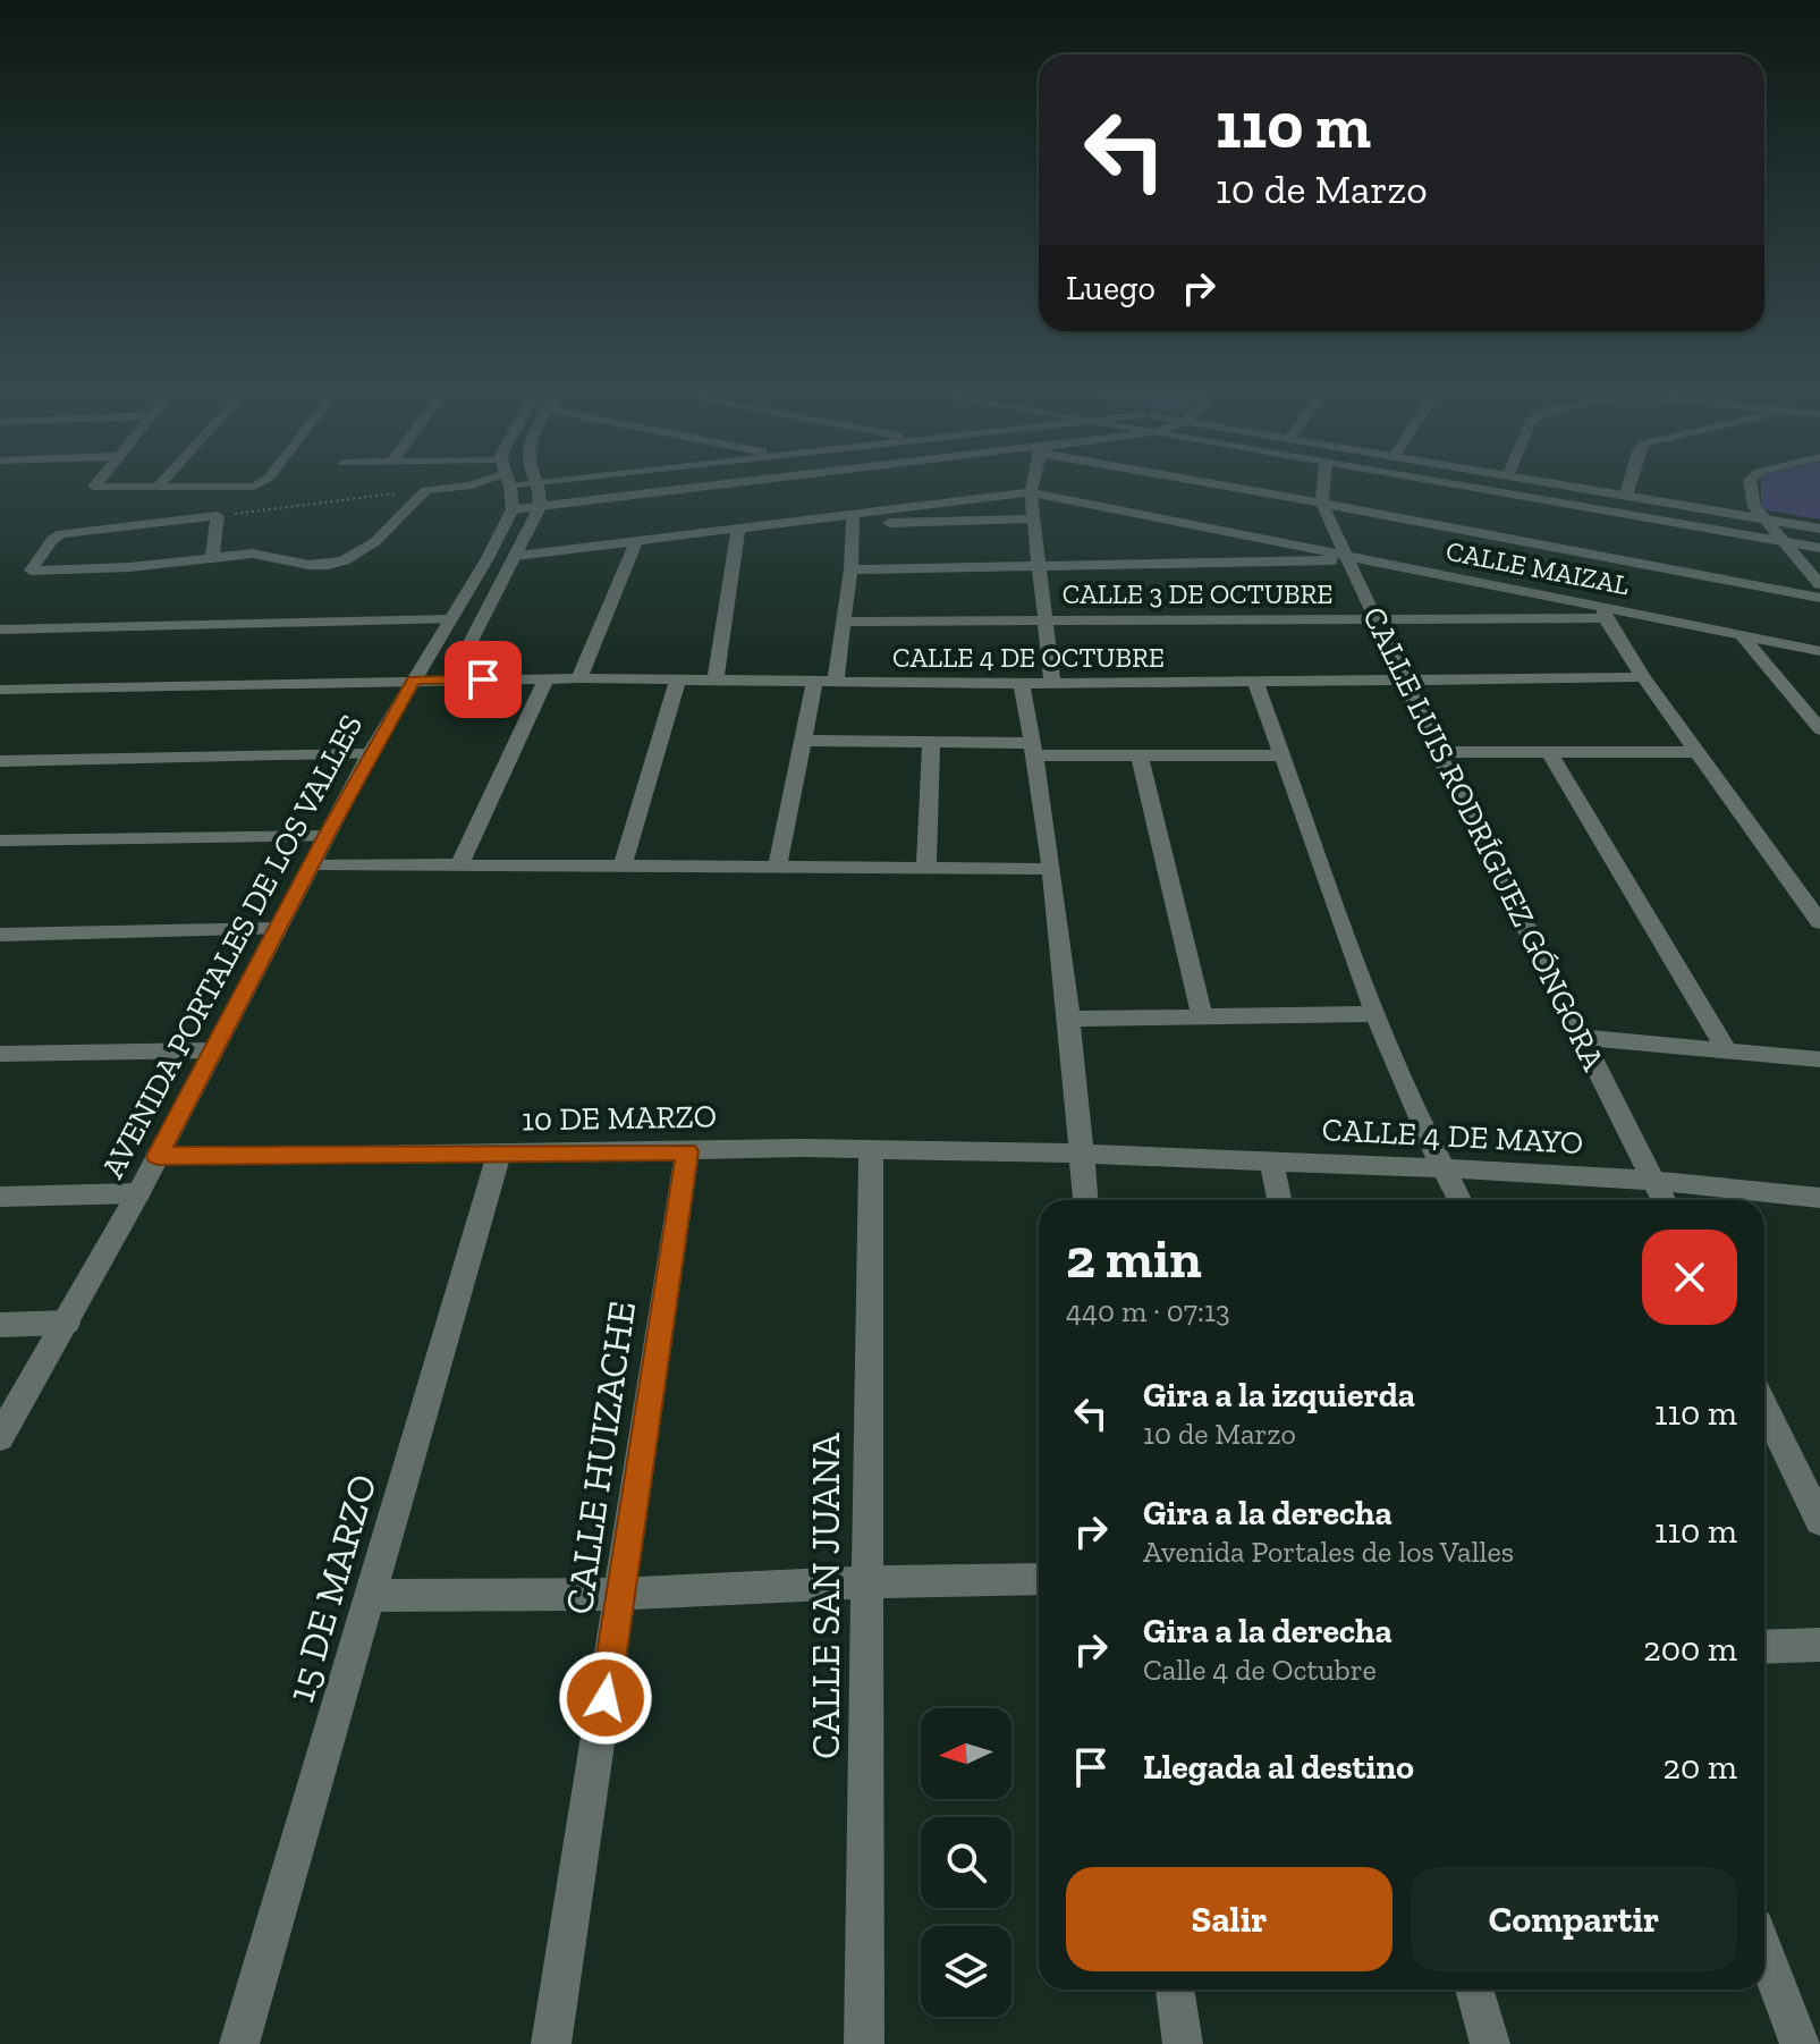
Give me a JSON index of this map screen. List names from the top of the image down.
{
  "streets": {
    "street": [
      "CALLE MAIZAL",
      "CALLE 3 DE OCTUBRE",
      "CALLE 4 DE OCTUBRE",
      "CALLE LUIS RODRÍGUEZ GÓNGORA",
      "AVENIDA PORTALES DE LOS VALLES",
      "10 DE MARZO",
      "CALLE 4 DE MAYO",
      "CALLE HUIZACHE",
      "15 DE MARZO",
      "CALLE SAN JUANA"
    ]
  },
  "crossings": [
    ["CALLE MAIZAL", "CALLE 3 DE OCTUBRE"],
    ["CALLE MAIZAL", "CALLE LUIS RODRÍGUEZ GÓNGORA"],
    ["CALLE 3 DE OCTUBRE", "CALLE LUIS RODRÍGUEZ GÓNGORA"],
    ["CALLE 4 DE OCTUBRE", "CALLE LUIS RODRÍGUEZ GÓNGORA"],
    ["CALLE 4 DE OCTUBRE", "AVENIDA PORTALES DE LOS VALLES"],
    ["CALLE LUIS RODRÍGUEZ GÓNGORA", "CALLE 4 DE MAYO"],
    ["AVENIDA PORTALES DE LOS VALLES", "10 DE MARZO"],
    ["10 DE MARZO", "CALLE 4 DE MAYO"],
    ["10 DE MARZO", "CALLE HUIZACHE"],
    ["10 DE MARZO", "15 DE MARZO"],
    ["10 DE MARZO", "CALLE SAN JUANA"]
  ],
  "north": "left",
  "page": {
    "turn": ["110 m", "10 de Marzo"],
    "then": "Luego",
    "heading": ["2 min", "440 m · 07:13"],
    "list": [
      {
        "name": "Gira a la izquierda",
        "note": "10 de Marzo",
        "value": "110 m"
      },
      {
        "name": "Gira a la derecha",
        "note": "Avenida Portales de los Valles",
        "value": "110 m"
      },
      {
        "name": "Gira a la derecha",
        "note": "Calle 4 de Octubre",
        "value": "200 m"
      },
      {
        "name": "Llegada al destino",
        "value": "20 m"
      }
    ],
    "buttons": ["Salir", "Compartir"]
  }
}
